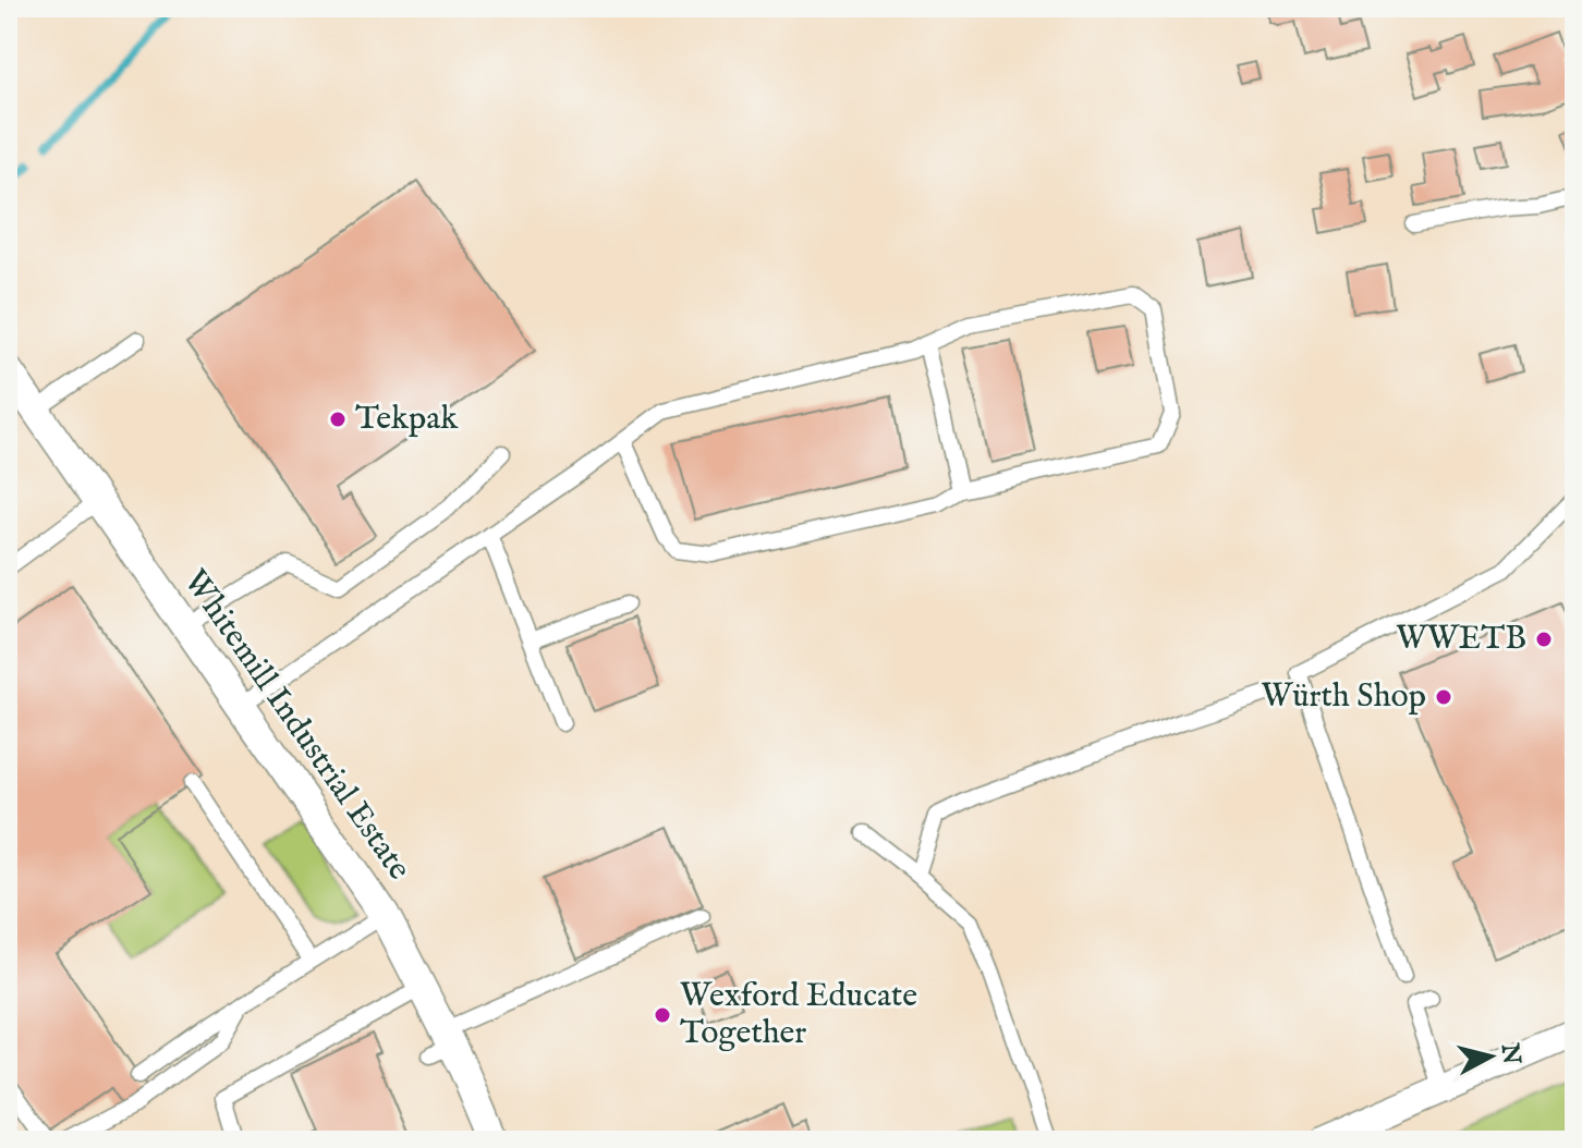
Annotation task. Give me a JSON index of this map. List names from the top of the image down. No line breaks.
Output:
{"streets":{"street":["Whitemill Industrial Estate"]},"places":["Tekpak","WWETB","Würth Shop","Wexford Educate Together"],"north":"right"}
